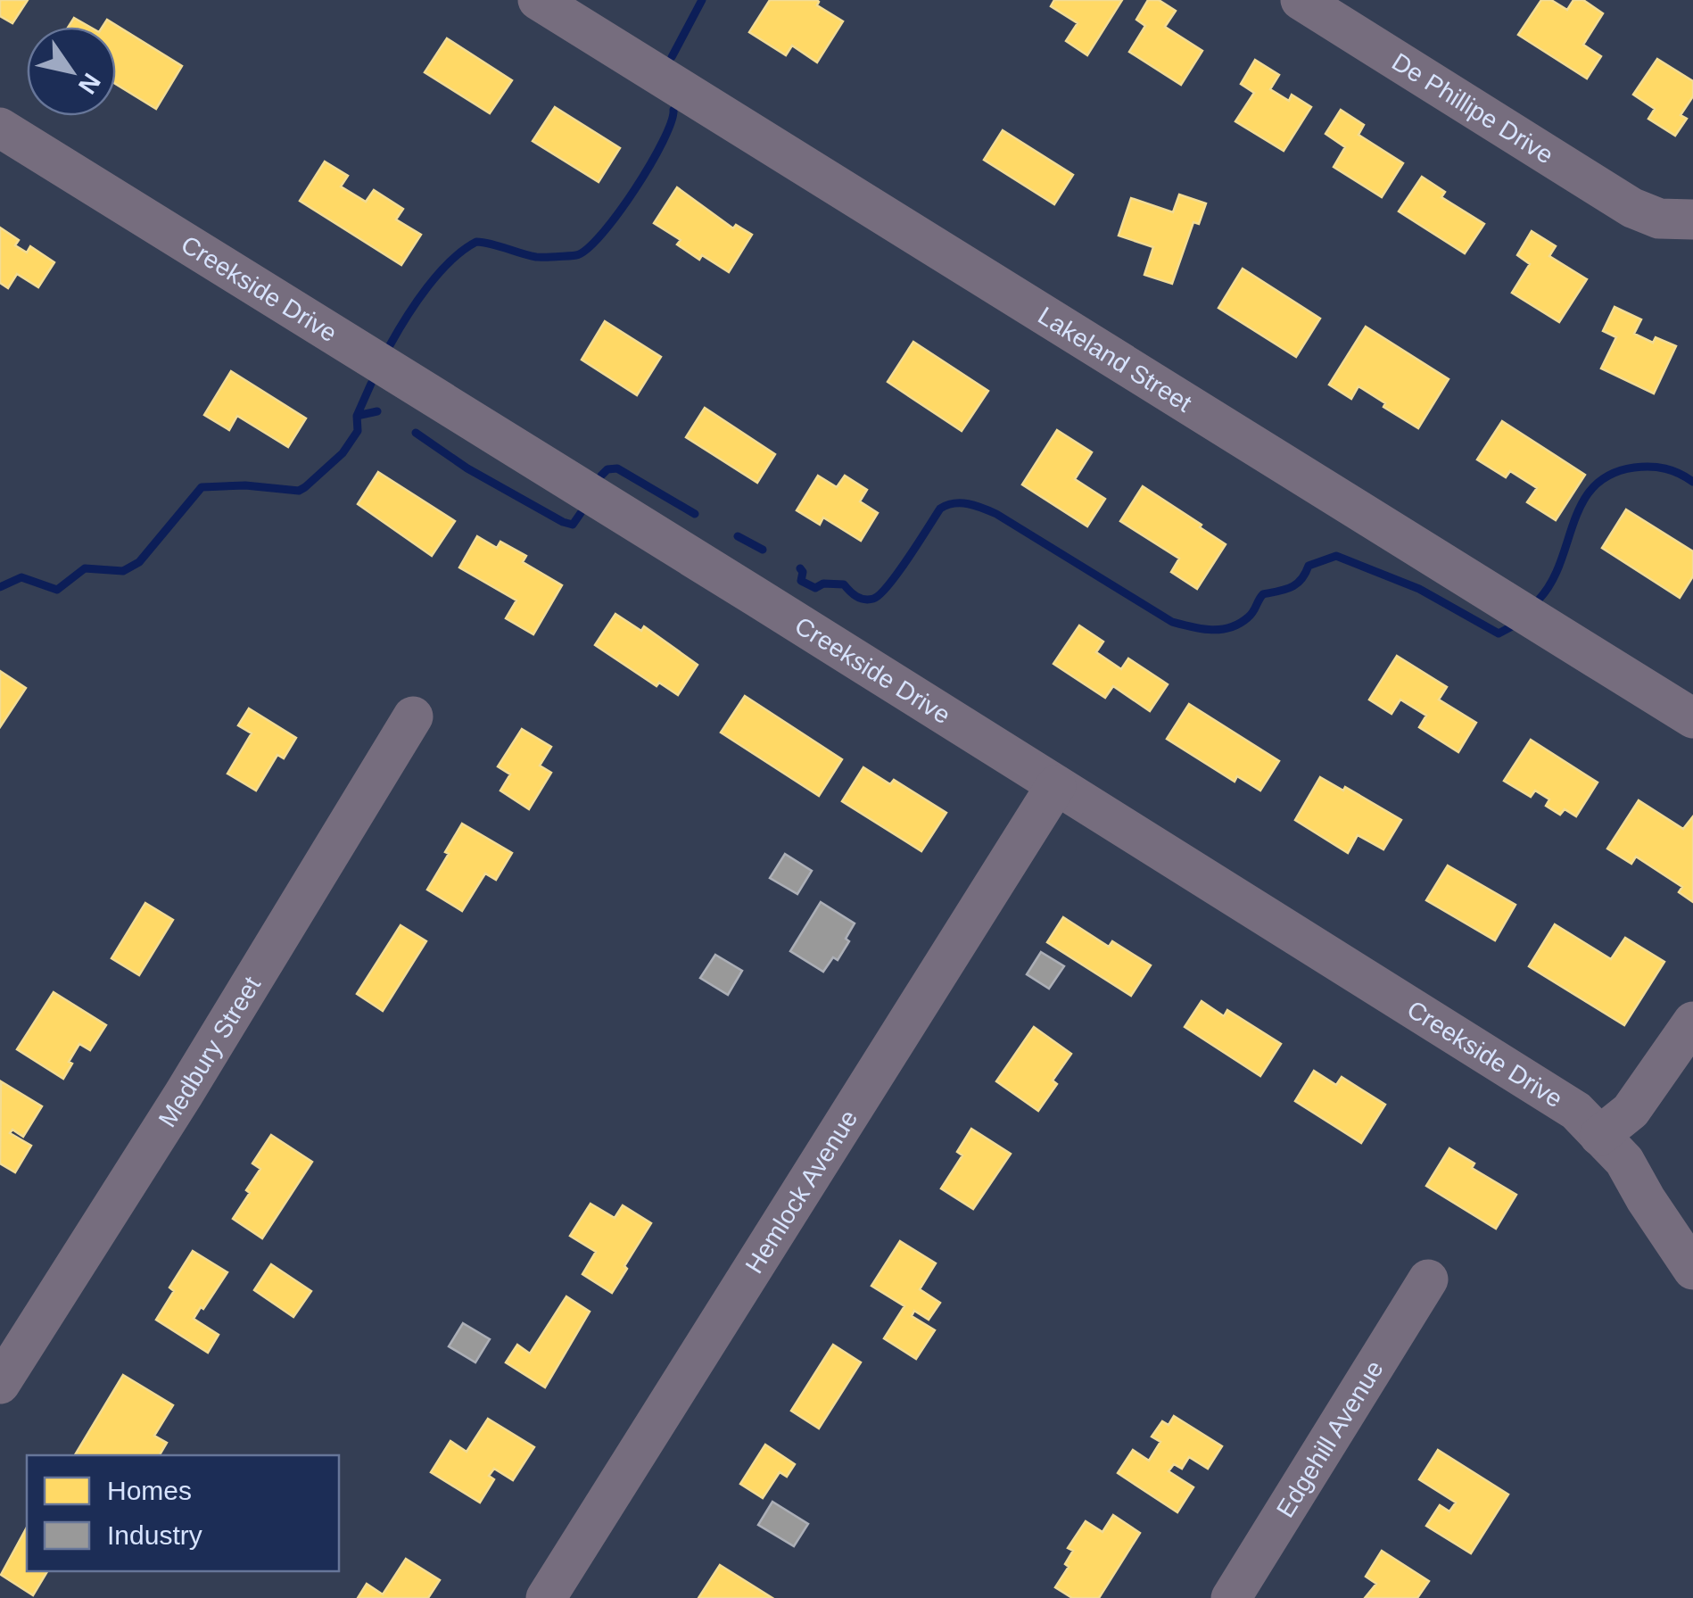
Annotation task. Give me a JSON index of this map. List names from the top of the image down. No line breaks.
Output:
{"streets":{"street":["De Phillipe Drive","Creekside Drive","Lakeland Street","Medbury Street","Hemlock Avenue","Edgehill Avenue"]},"crossings":[["Creekside Drive","Hemlock Avenue"]],"legend":["Homes","Industry"],"north":"bottom right"}
